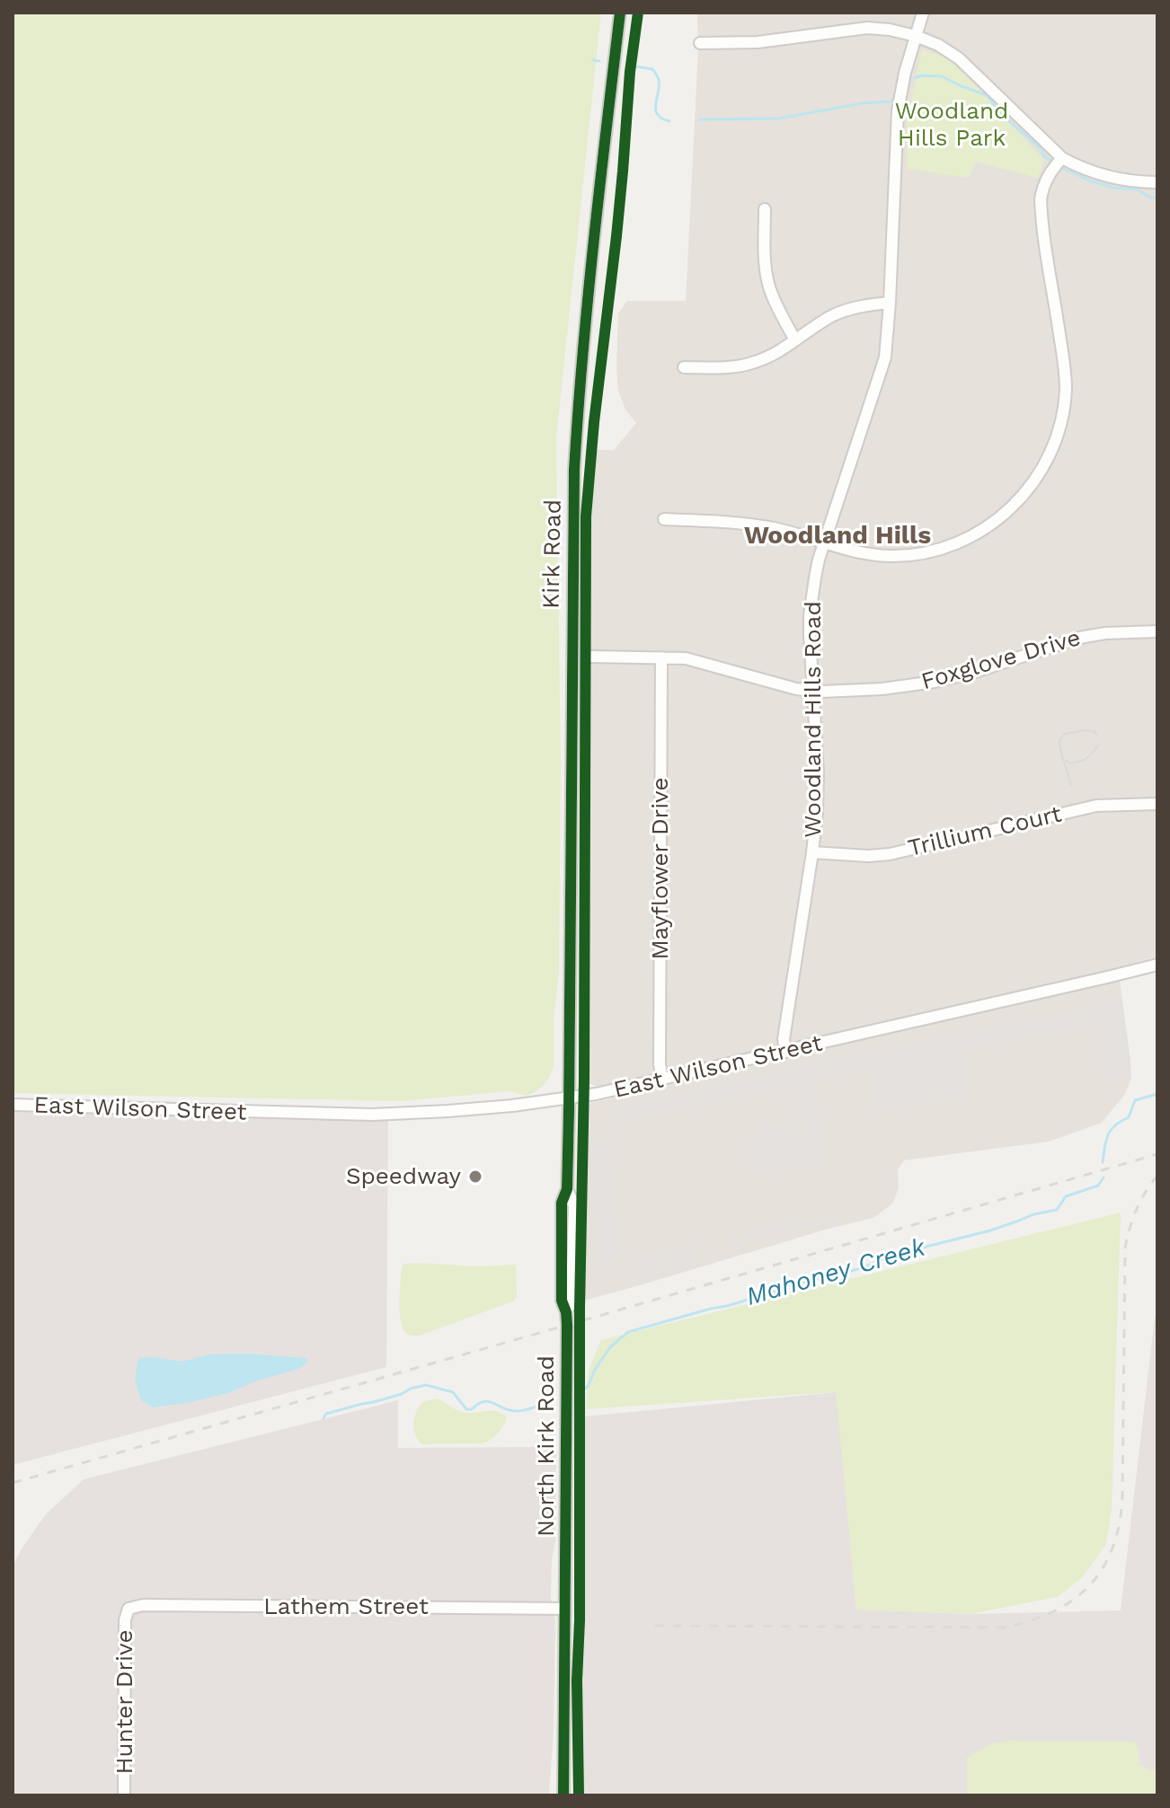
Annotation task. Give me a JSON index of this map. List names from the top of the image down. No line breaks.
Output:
{"streets":{"street":["Kirk Road","Foxglove Drive","Woodland Hills Road","Trillium Court","Mayflower Drive","East Wilson Street","North Kirk Road","Lathem Street","Hunter Drive"]},"crossings":[["Kirk Road","East Wilson Street"],["Kirk Road","North Kirk Road"],["Foxglove Drive","Woodland Hills Road"],["Foxglove Drive","Mayflower Drive"],["Woodland Hills Road","Trillium Court"],["Woodland Hills Road","East Wilson Street"],["Mayflower Drive","East Wilson Street"],["East Wilson Street","North Kirk Road"],["North Kirk Road","Lathem Street"],["Lathem Street","Hunter Drive"]],"districts":["Woodland Hills"],"water":["Mahoney Creek"],"parks":["Woodland Hills Park"],"places":["Speedway"]}
